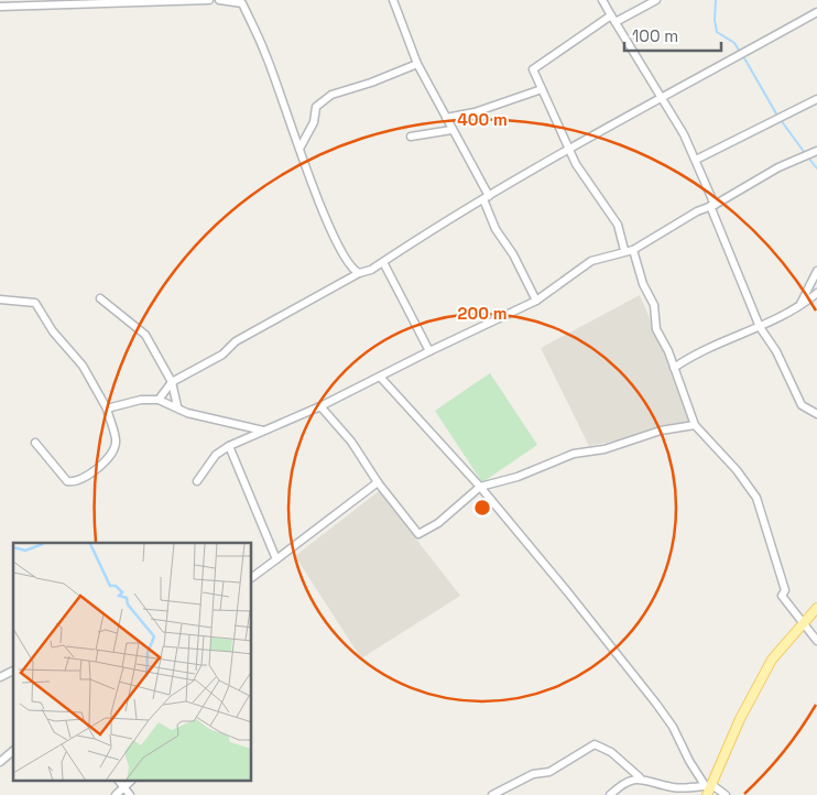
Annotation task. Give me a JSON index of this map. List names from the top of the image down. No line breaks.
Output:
{"scale_bar":"100 m","rings":["400 m","200 m"]}
